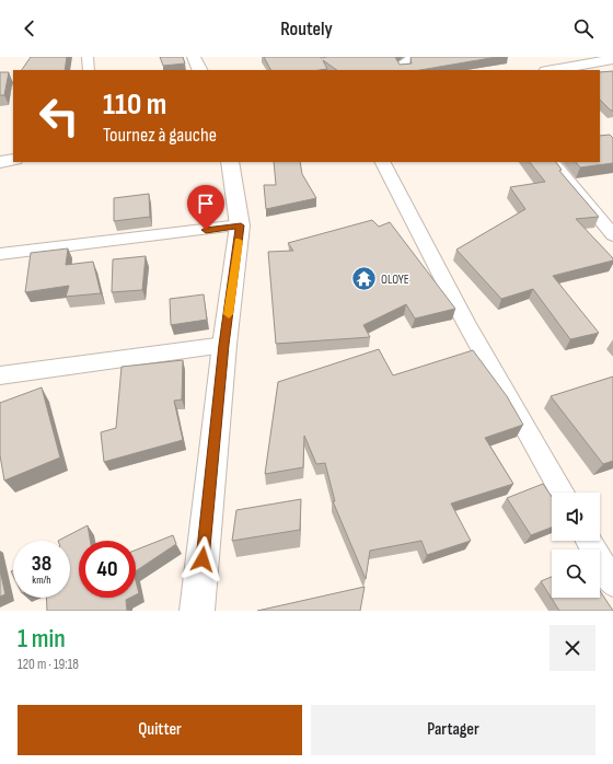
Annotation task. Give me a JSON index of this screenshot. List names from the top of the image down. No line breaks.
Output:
{"places":{"temple":["OLOYE"]},"page":{"header":"Routely","turn":["110 m","Tournez à gauche"],"speed":"38 km/h","limit":"40","heading":["1 min","120 m · 19:18"],"buttons":["Quitter","Partager"]}}
